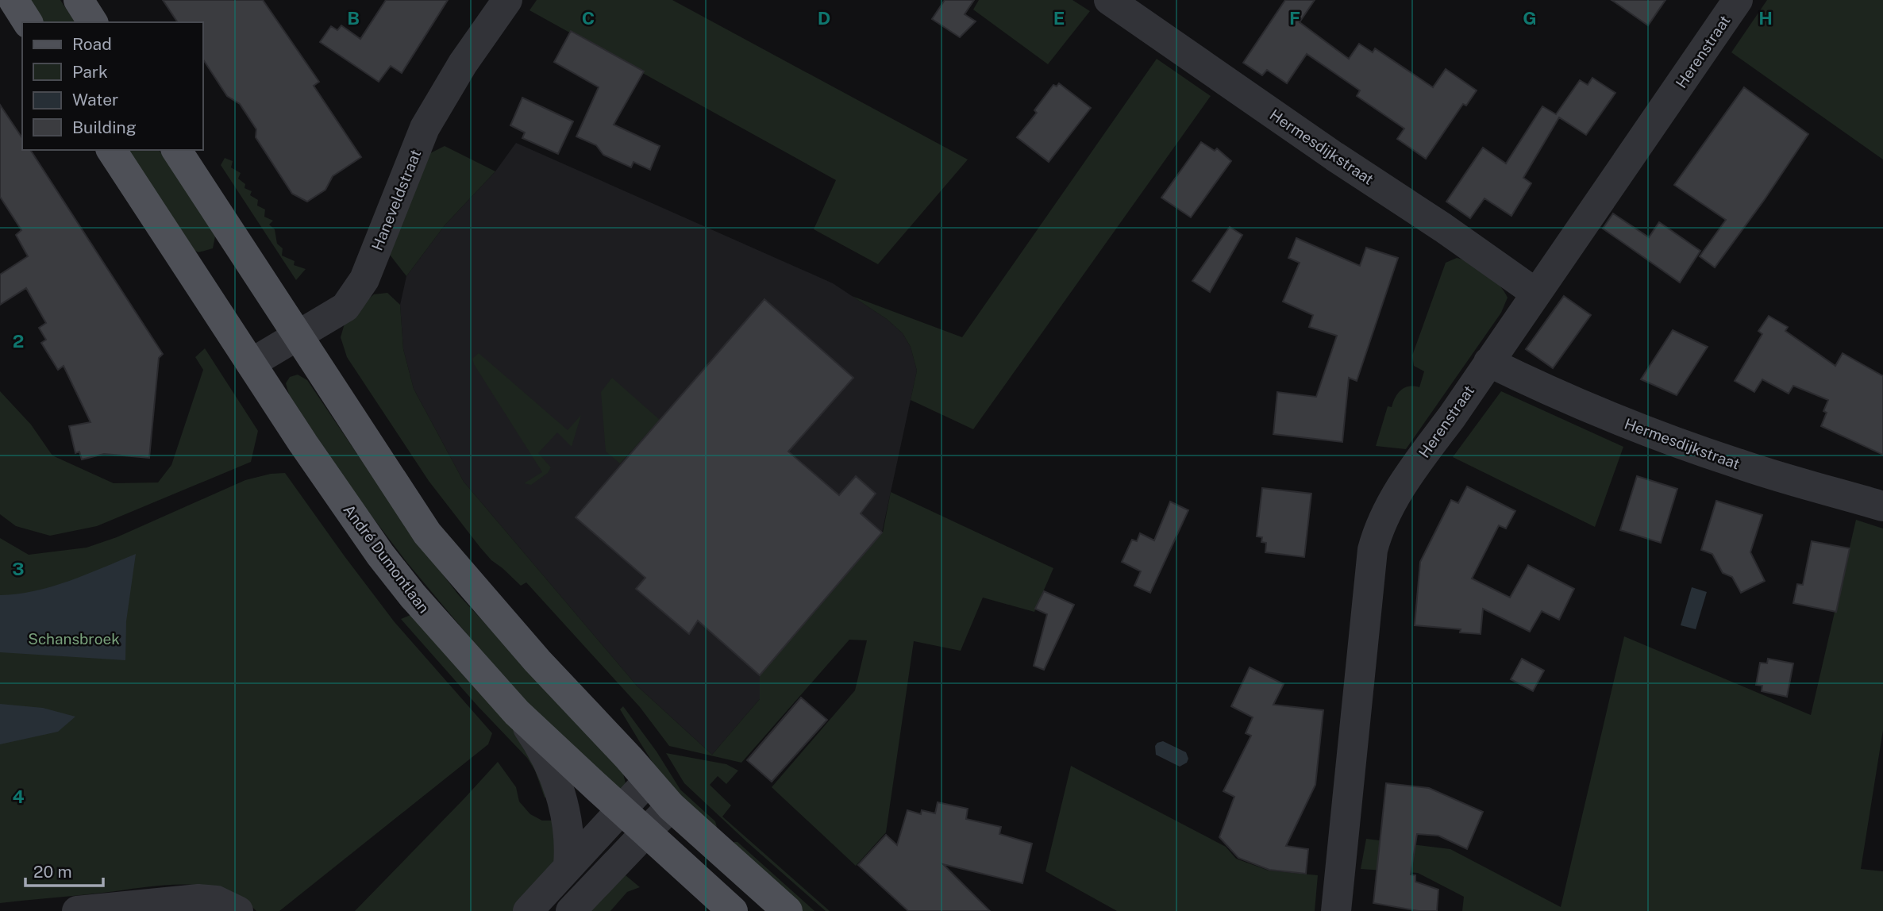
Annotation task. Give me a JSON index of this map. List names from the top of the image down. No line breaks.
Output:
{"streets":{"main road":["André Dumontlaan"],"street":["Herenstraat","Hermesdijkstraat","Haneveldstraat"]},"crossings":[["Herenstraat","Hermesdijkstraat"],["Haneveldstraat","André Dumontlaan"]],"parks":["Schansbroek"],"legend":["Road","Park","Water","Building"],"scale_bar":"20 m","grid":{"columns":["B","C","D","E","F","G","H"],"rows":["2","3","4"]}}
